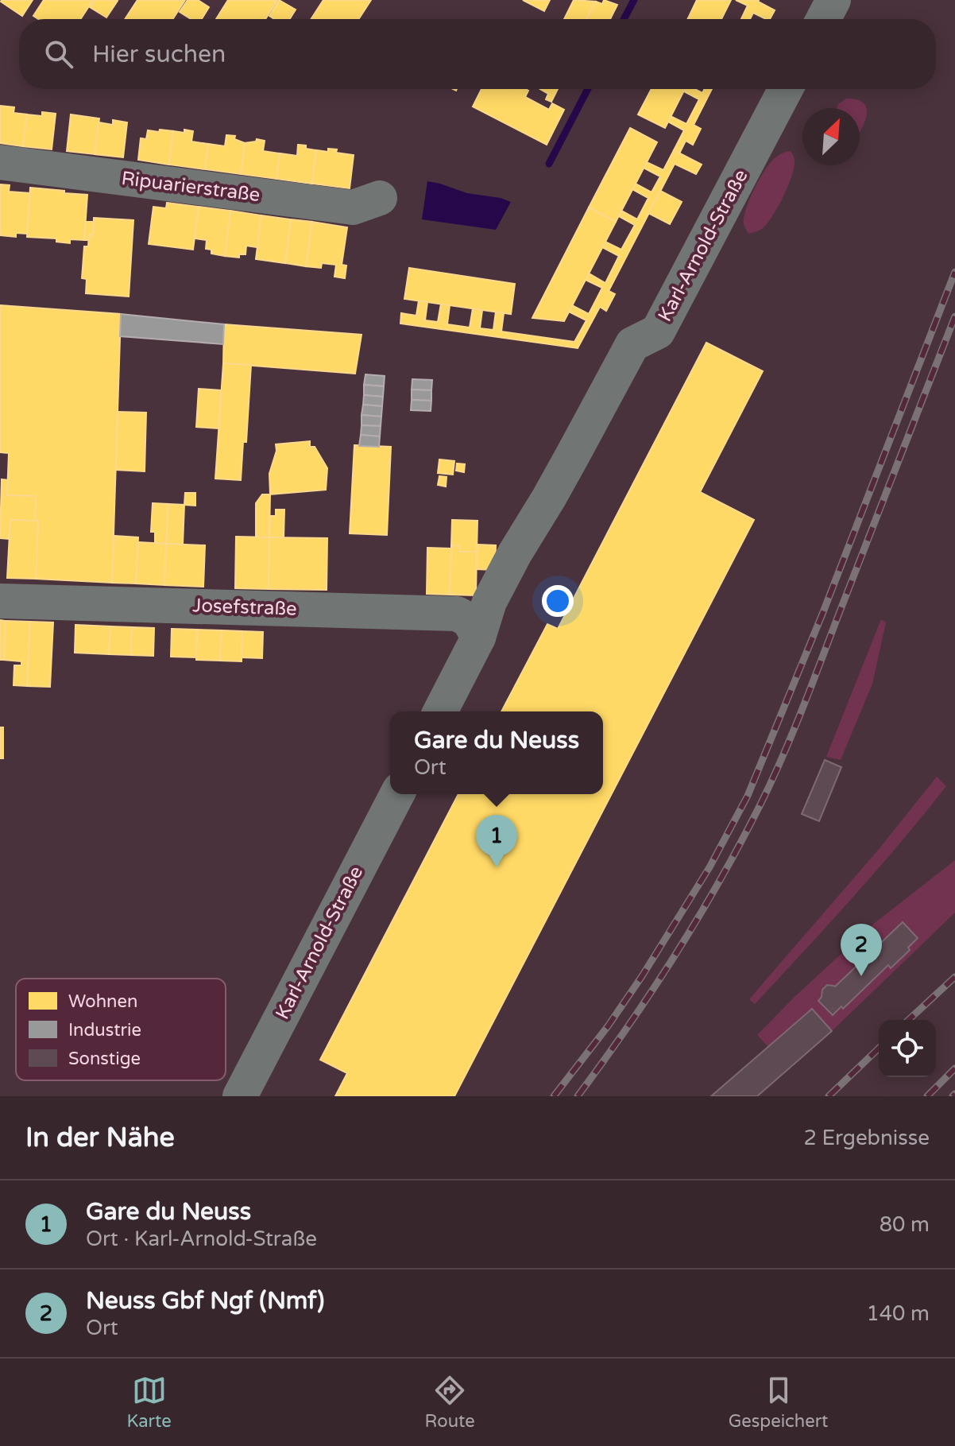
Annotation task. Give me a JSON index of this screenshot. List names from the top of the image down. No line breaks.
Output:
{"streets":{"street":["Ripuarierstraße","Karl-Arnold-Straße","Josefstraße"]},"crossings":[["Karl-Arnold-Straße","Josefstraße"]],"legend":["Wohnen","Industrie","Sonstige"],"north":"top right","page":{"search":"Hier suchen","popup":["Gare du Neuss","Ort"],"pins":["1","2"],"heading":["In der Nähe","2 Ergebnisse"],"list":[{"mark":"1","name":"Gare du Neuss","note":"Ort · Karl-Arnold-Straße","value":"80 m"},{"mark":"2","name":"Neuss Gbf Ngf (Nmf)","note":"Ort","value":"140 m"}],"nav":["Karte","Route","Gespeichert"]}}
